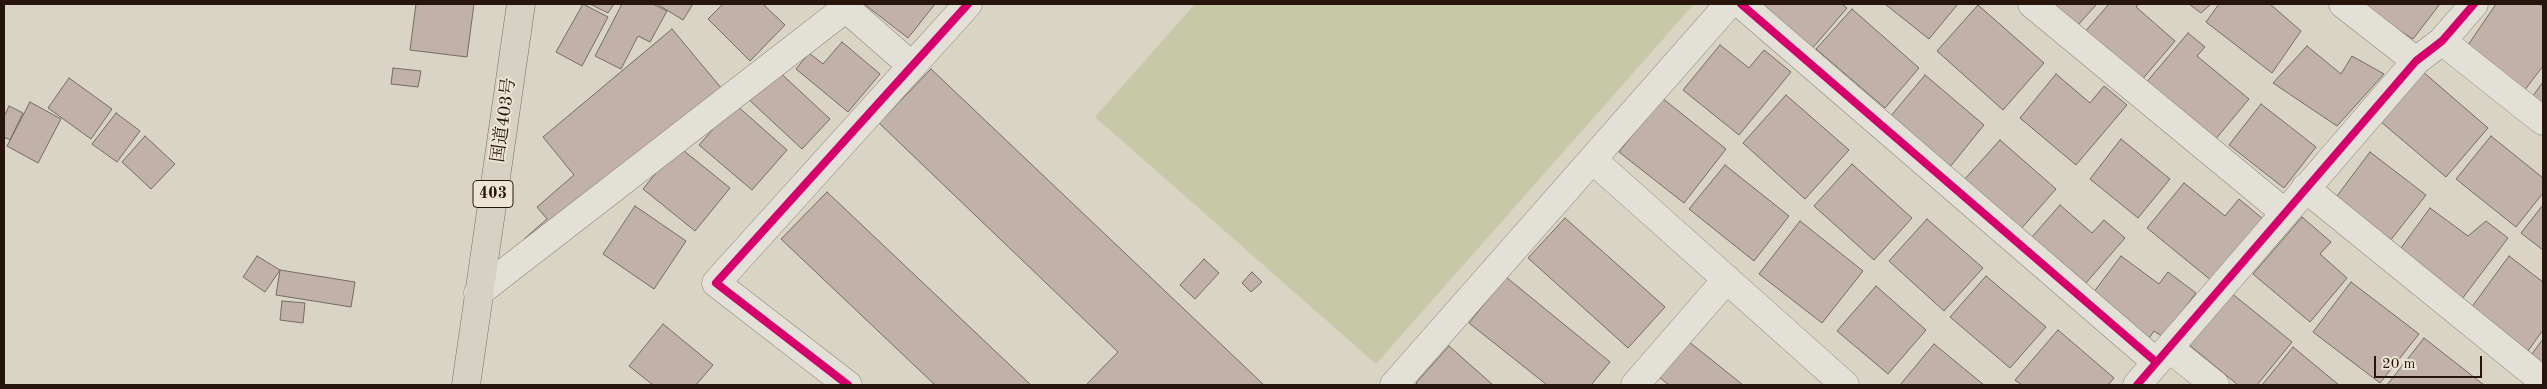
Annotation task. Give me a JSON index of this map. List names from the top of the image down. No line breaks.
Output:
{"streets":{"highway":["国道403号","403"]},"scale_bar":"20 m"}
